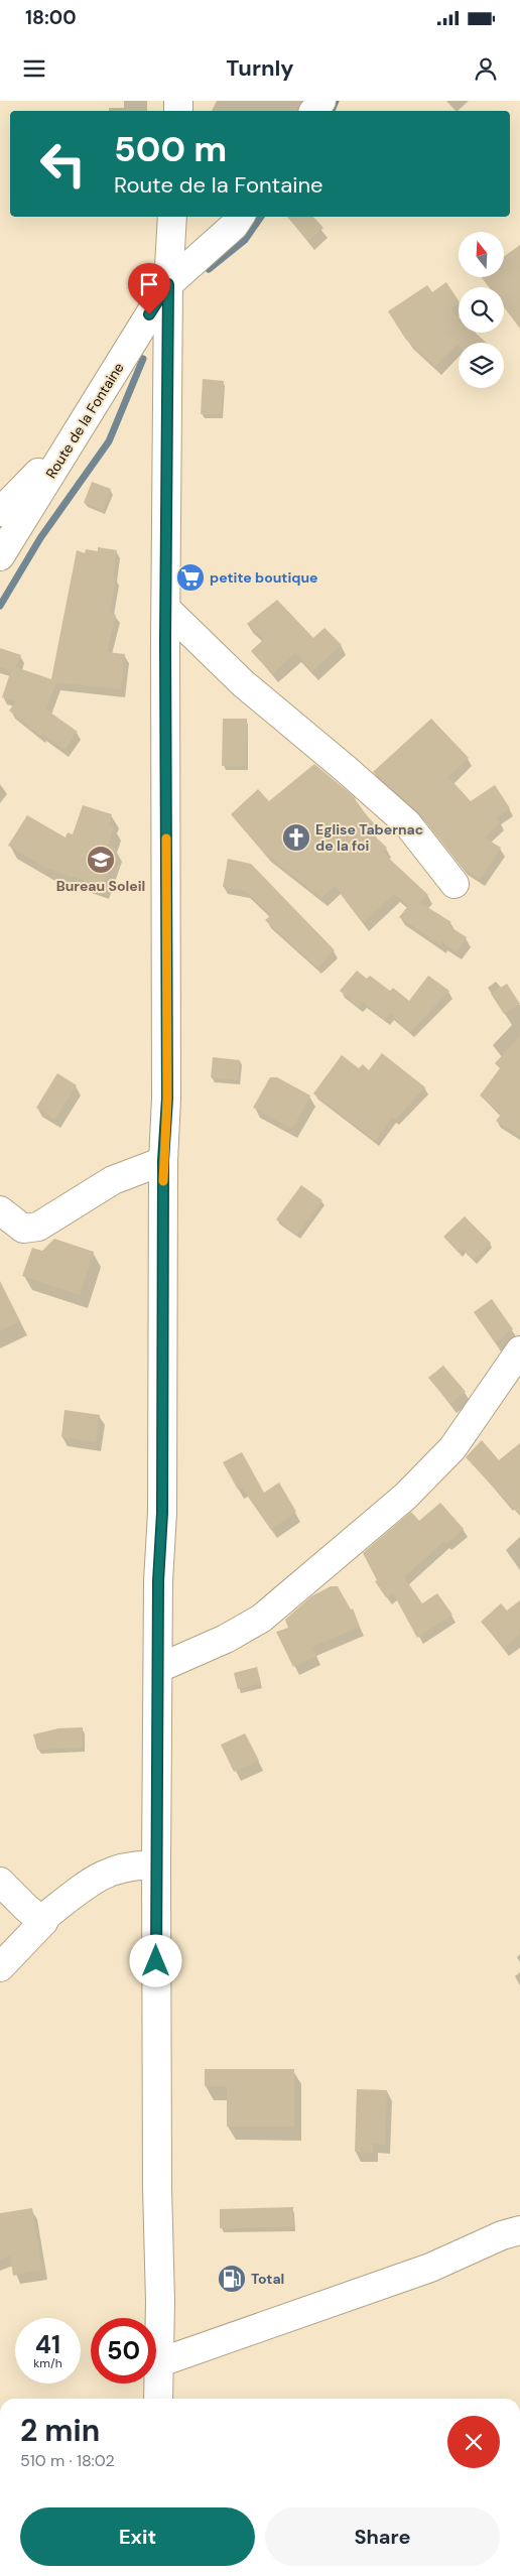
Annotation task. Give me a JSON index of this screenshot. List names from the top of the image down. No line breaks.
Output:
{"streets":{"street":["Route de la Fontaine"]},"places":{"supermarket":["petite boutique"],"church":["Eglise Tabernac de la foi"],"school or university":["Bureau Soleil"],"fuel station":["Total"]},"north":"top","page":{"status":"18:00","header":"Turnly","turn":["500 m","Route de la Fontaine"],"speed":"41 km/h","limit":"50","heading":["2 min","510 m · 18:02"],"buttons":["Exit","Share"]}}
